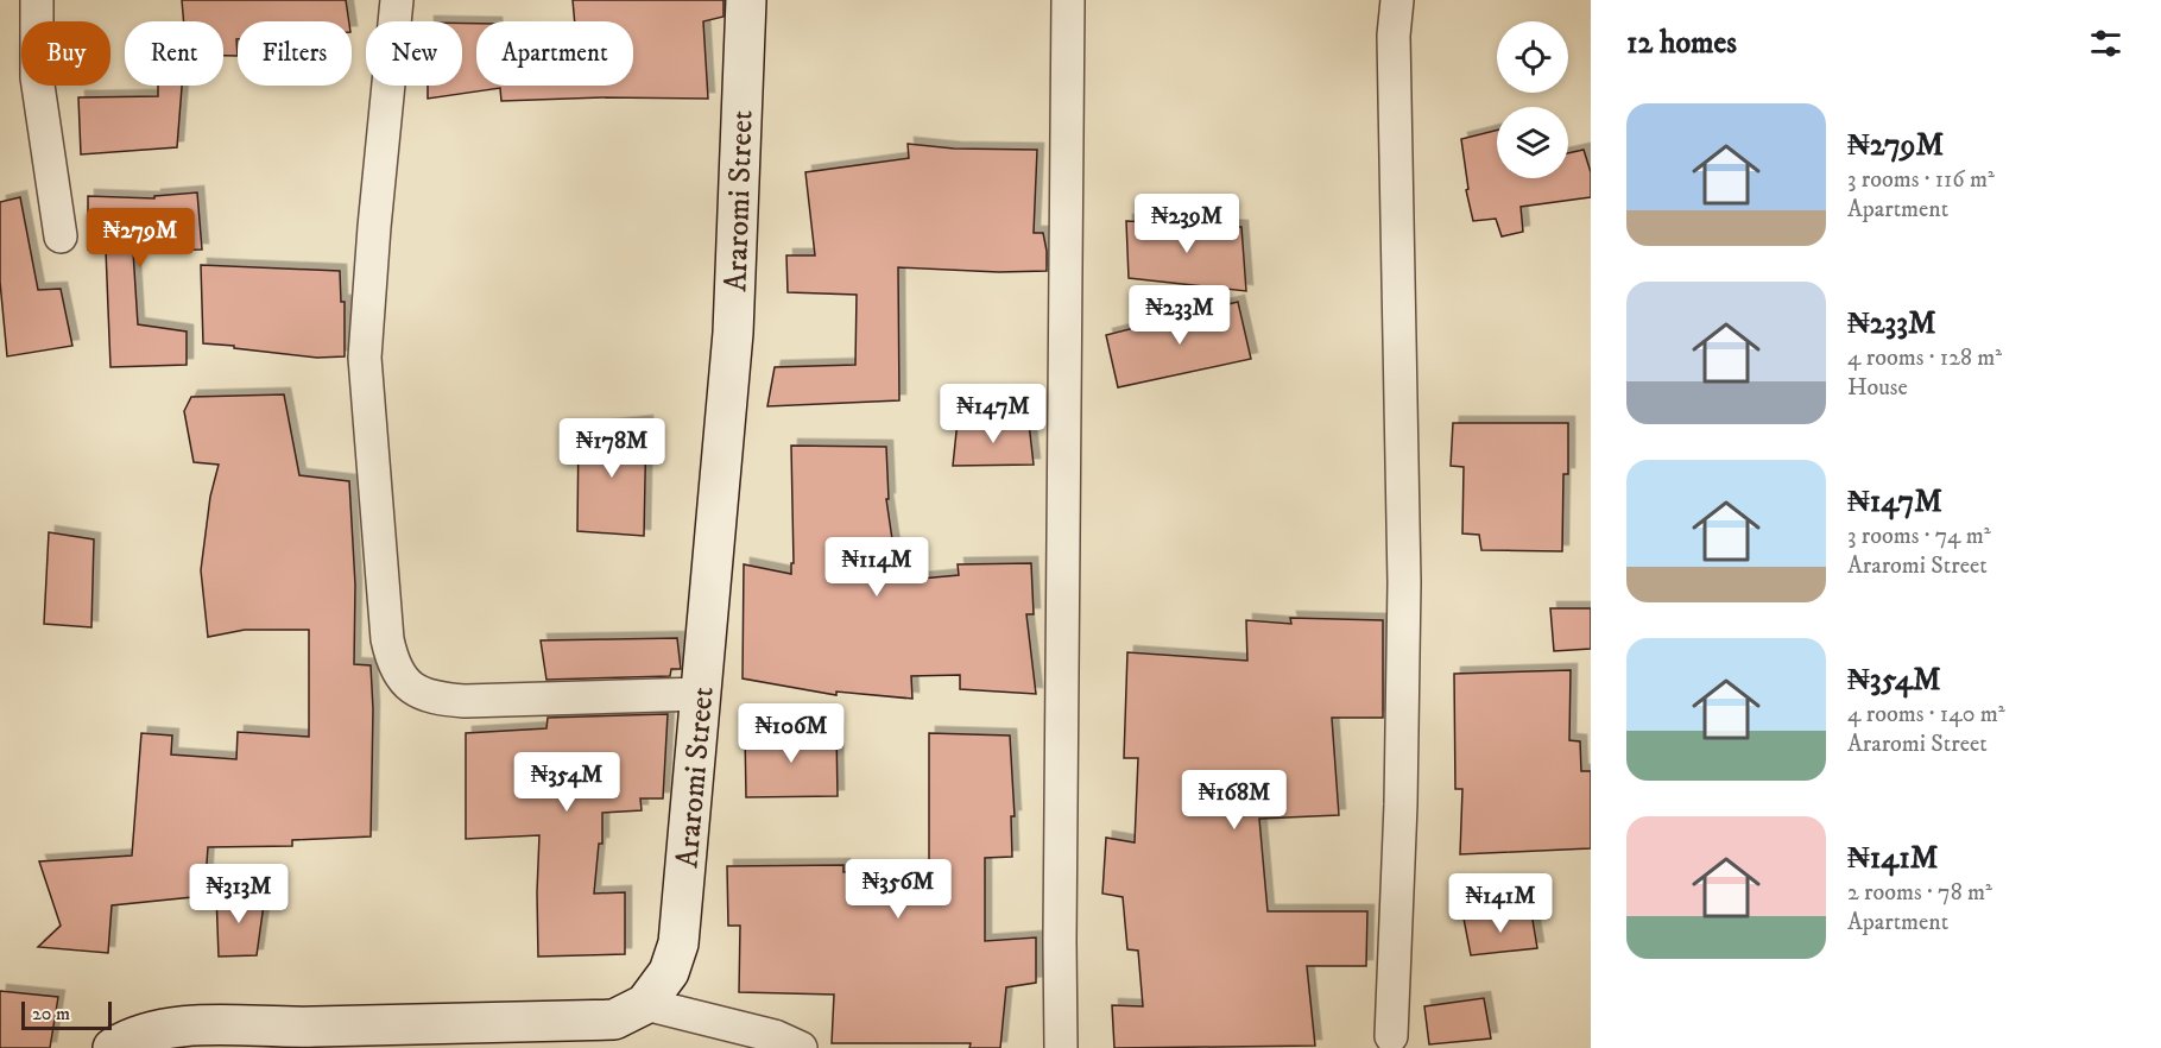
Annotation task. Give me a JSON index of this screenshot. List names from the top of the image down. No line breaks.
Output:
{"streets":{"street":["Araromi Street"]},"scale_bar":"20 m","page":{"heading":"12 homes","chip":["Buy","Rent","Filters","New","Apartment"],"list":[{"name":"₦279M","note":"3 rooms · 116 m² · Apartment"},{"name":"₦233M","note":"4 rooms · 128 m² · House"},{"name":"₦147M","note":"3 rooms · 74 m² · Araromi Street"},{"name":"₦354M","note":"4 rooms · 140 m² · Araromi Street"},{"name":"₦141M","note":"2 rooms · 78 m² · Apartment"}],"price":["₦239M","₦279M","₦233M","₦147M","₦178M","₦114M","₦106M","₦354M","₦168M","₦356M","₦313M","₦141M"],"scale":"20 m"}}
